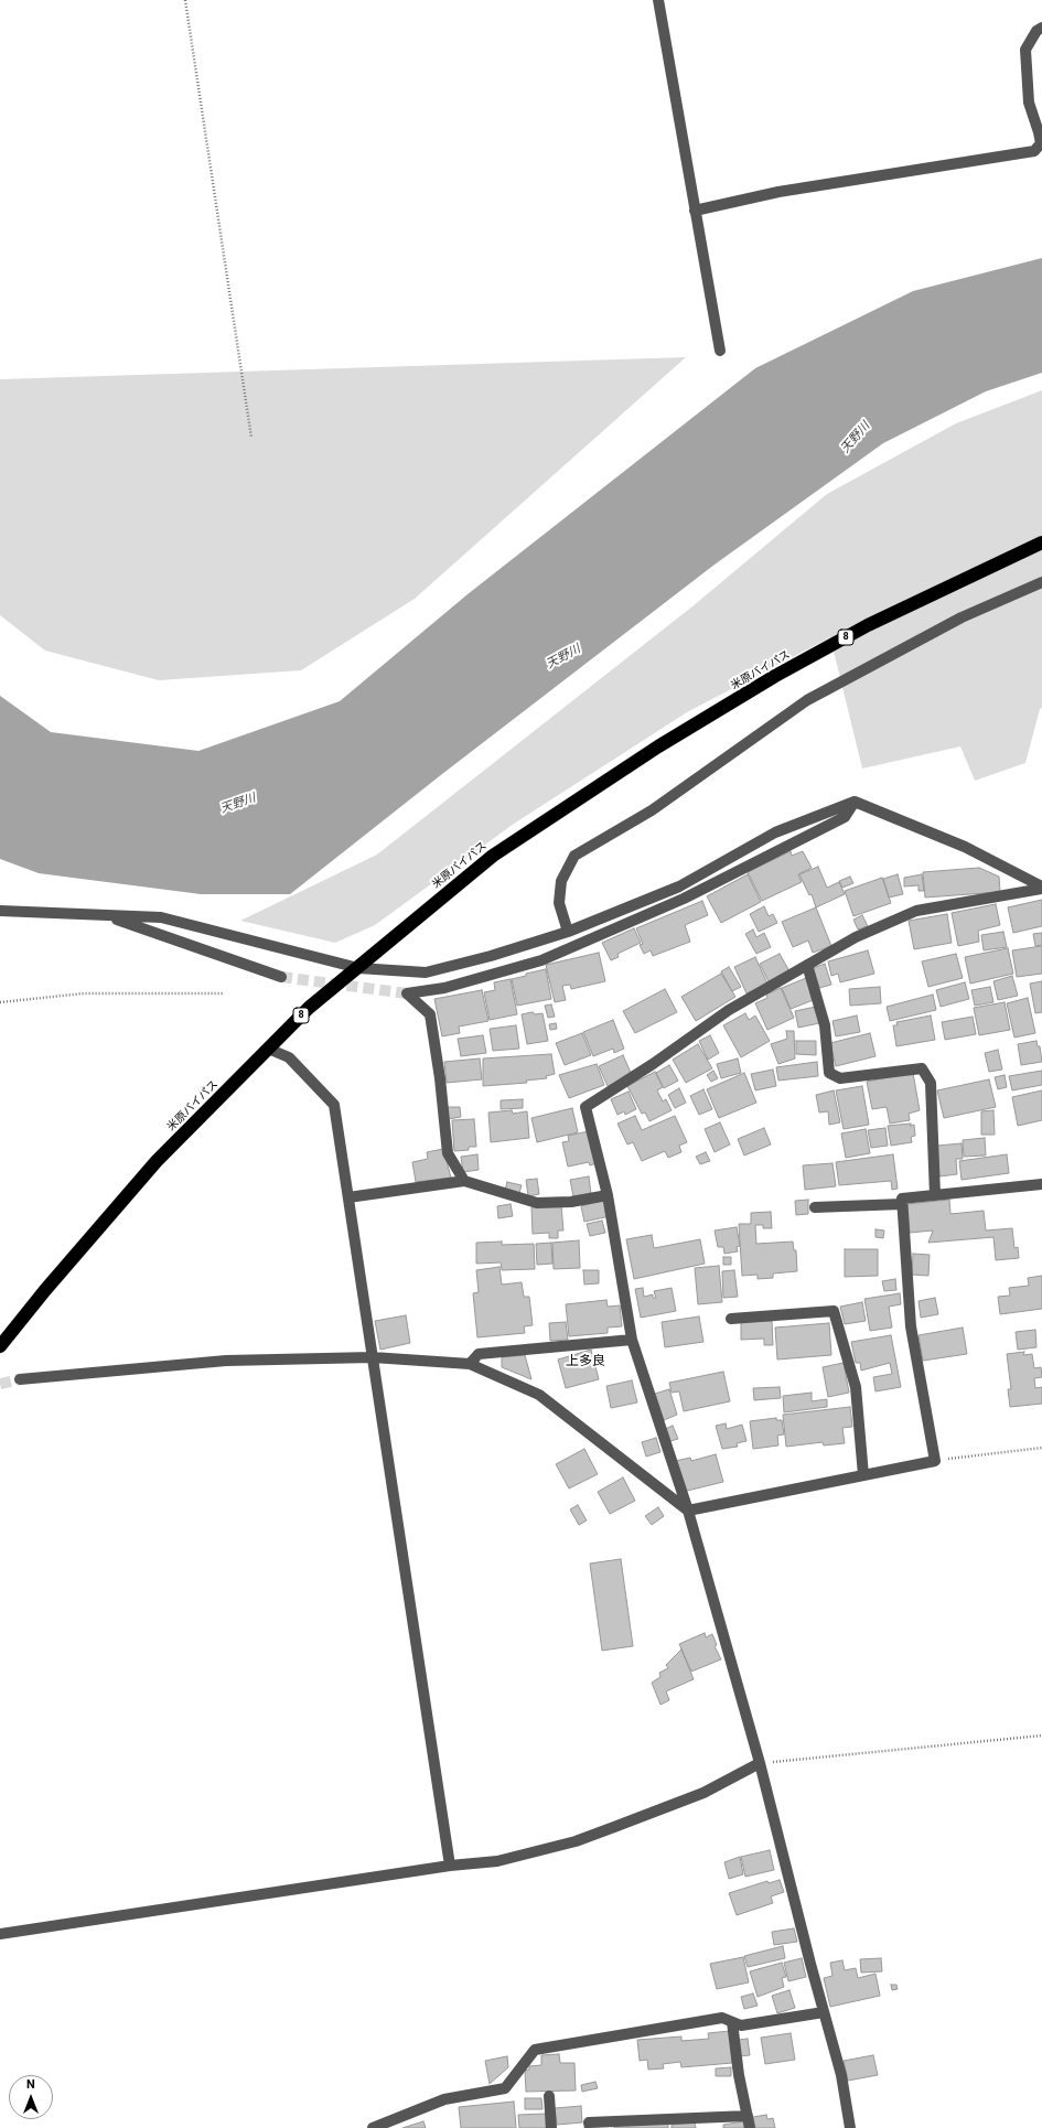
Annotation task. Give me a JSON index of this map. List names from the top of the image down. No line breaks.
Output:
{"streets":{"highway":["8","米原バイパス"]},"districts":["上多良"],"water":["天野川"],"north":"top"}
